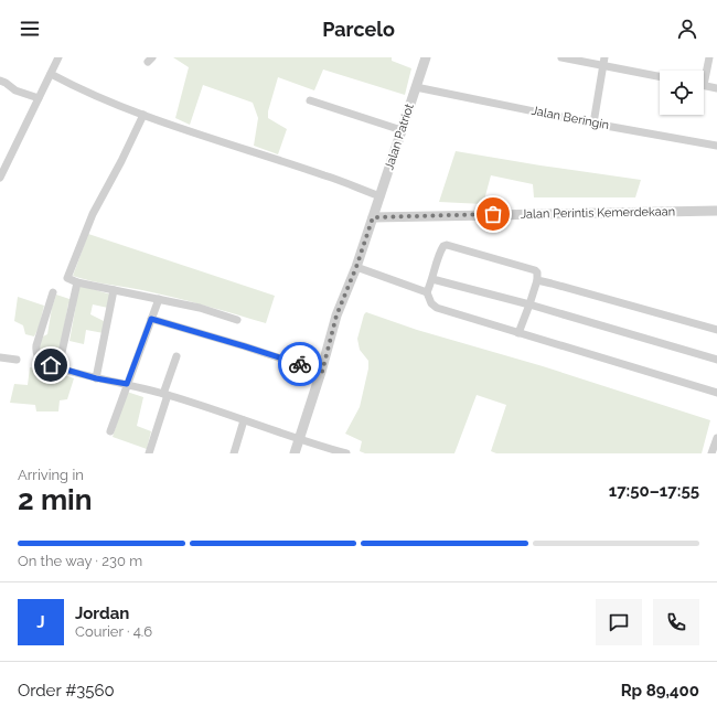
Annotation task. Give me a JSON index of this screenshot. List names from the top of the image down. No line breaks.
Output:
{"streets":{"street":["Jalan Beringin","Jalan Patriot","Jalan Perintis Kemerdekaan"]},"crossings":[["Jalan Beringin","Jalan Patriot"],["Jalan Patriot","Jalan Perintis Kemerdekaan"]],"page":{"header":"Parcelo","heading":["2 min","Arriving in","17:50–17:55"],"panel":["Jordan","Courier · 4.6","Order #3560","Rp 89,400"],"bar":"On the way · 230 m","round":"J"}}
